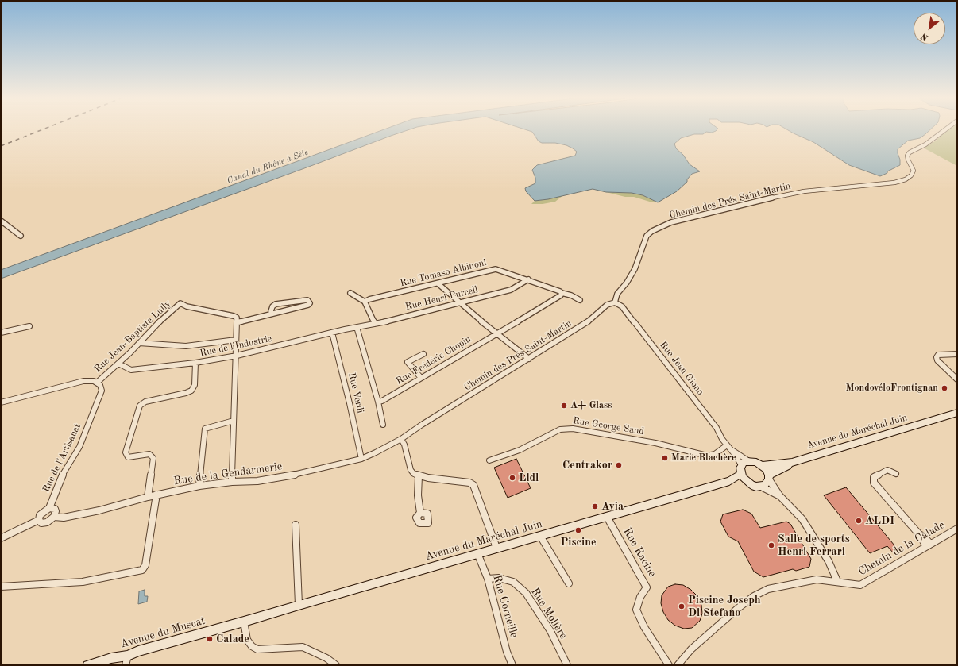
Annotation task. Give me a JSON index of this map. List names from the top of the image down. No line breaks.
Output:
{"streets":{"main road":["Avenue du Maréchal Juin","Avenue du Muscat"],"street":["Chemin des Prés Saint-Martin","Rue Tomaso Albinoni","Rue Henri Purcell","Rue Jean-Baptiste Lully","Rue de l'Industrie","Rue Frédéric Chopin","Rue Jean Giono","Rue Verdi","Rue George Sand","Rue de l'Artisanat","Rue de la Gendarmerie","Chemin de la Calade","Rue Racine","Rue Corneille","Rue Molière"]},"crossings":[["Chemin des Prés Saint-Martin","Rue Jean Giono"],["Chemin des Prés Saint-Martin","Rue de la Gendarmerie"],["Rue Tomaso Albinoni","Rue Henri Purcell"],["Rue Henri Purcell","Rue de l'Industrie"],["Rue Jean-Baptiste Lully","Rue de l'Industrie"],["Rue Jean-Baptiste Lully","Rue de l'Artisanat"],["Rue de l'Industrie","Rue Verdi"],["Rue Jean Giono","Rue George Sand"],["Rue Jean Giono","Avenue du Maréchal Juin"],["Rue Verdi","Rue de la Gendarmerie"],["Avenue du Maréchal Juin","Rue Racine"],["Avenue du Maréchal Juin","Rue Corneille"],["Avenue du Maréchal Juin","Avenue du Muscat"],["Rue Corneille","Rue Molière"]],"water":["Canal du Rhône à Sète"],"places":["MondovéloFrontignan","A+ Glass","Marie Blachère","Centrakor","Lidl","Avia","ALDI","Piscine","Salle de sports Henri Ferrari","Piscine Joseph Di Stefano","Calade"],"north":"bottom left"}
